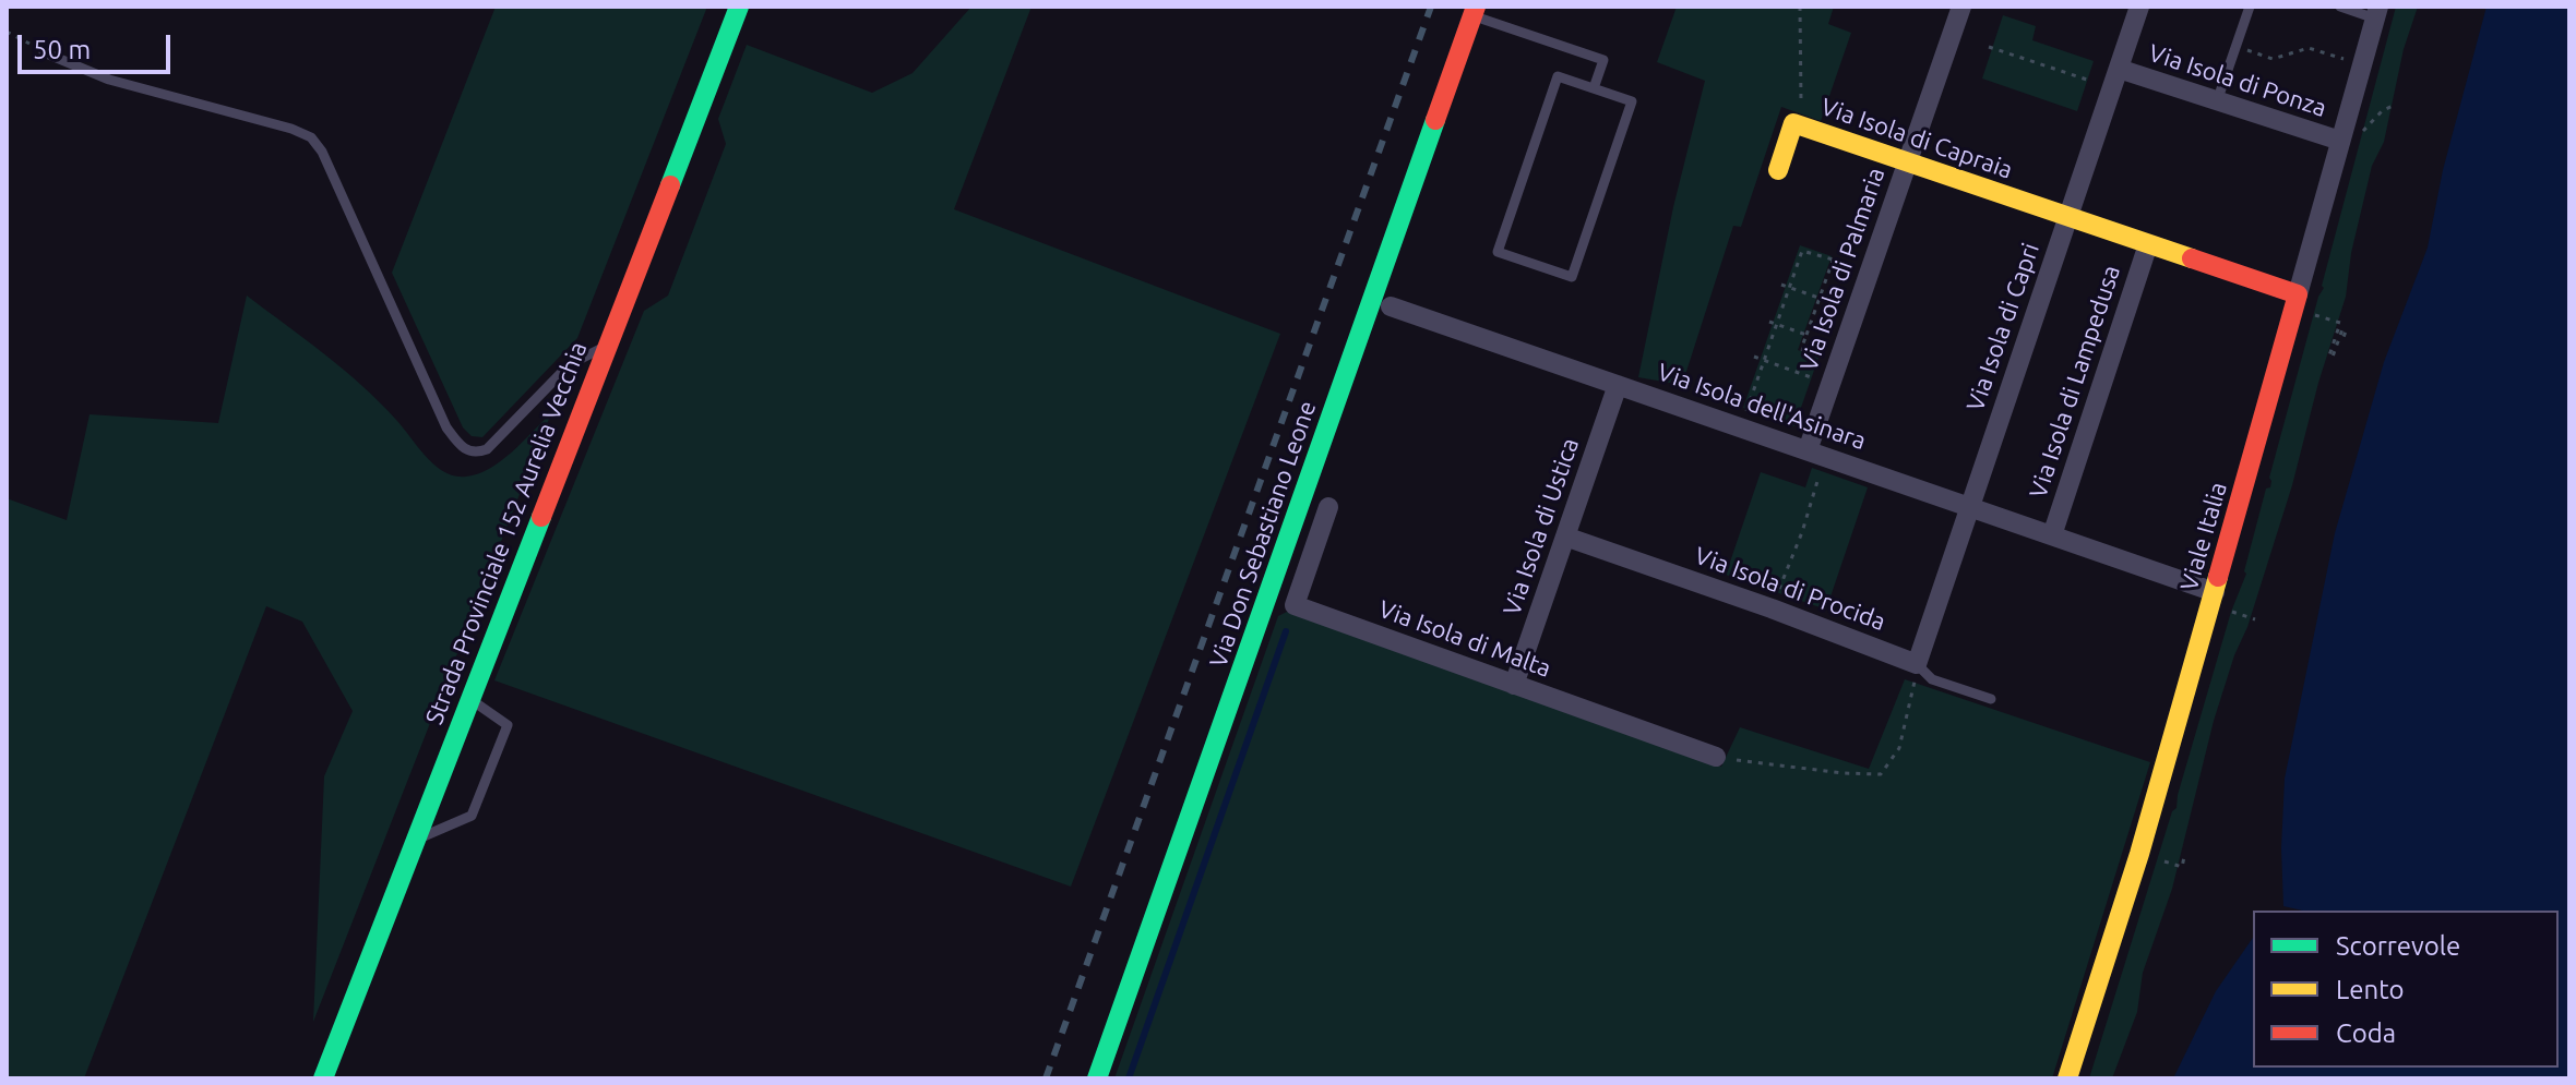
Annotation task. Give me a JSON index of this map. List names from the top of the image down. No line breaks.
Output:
{"streets":{"street":["Via Isola di Ponza","Via Isola di Capraia","Via Isola di Palmaria","Via Isola di Capri","Via Isola di Lampedusa","Via Isola dell'Asinara","Via Isola di Ustica","Strada Provinciale 152 Aurelia Vecchia","Via Don Sebastiano Leone","Viale Italia","Via Isola di Procida","Via Isola di Malta"]},"crossings":[["Via Isola di Ponza","Via Isola di Capri"],["Via Isola di Ponza","Viale Italia"],["Via Isola di Capraia","Via Isola di Palmaria"],["Via Isola di Capraia","Via Isola di Capri"],["Via Isola di Capraia","Via Isola di Lampedusa"],["Via Isola di Capraia","Viale Italia"],["Via Isola di Palmaria","Via Isola dell'Asinara"],["Via Isola di Capri","Via Isola dell'Asinara"],["Via Isola di Capri","Via Isola di Procida"],["Via Isola di Lampedusa","Via Isola dell'Asinara"],["Via Isola dell'Asinara","Via Isola di Ustica"],["Via Isola dell'Asinara","Viale Italia"],["Via Isola di Ustica","Via Isola di Procida"],["Via Isola di Ustica","Via Isola di Malta"]],"legend":["Scorrevole","Lento","Coda"],"scale_bar":"50 m"}
